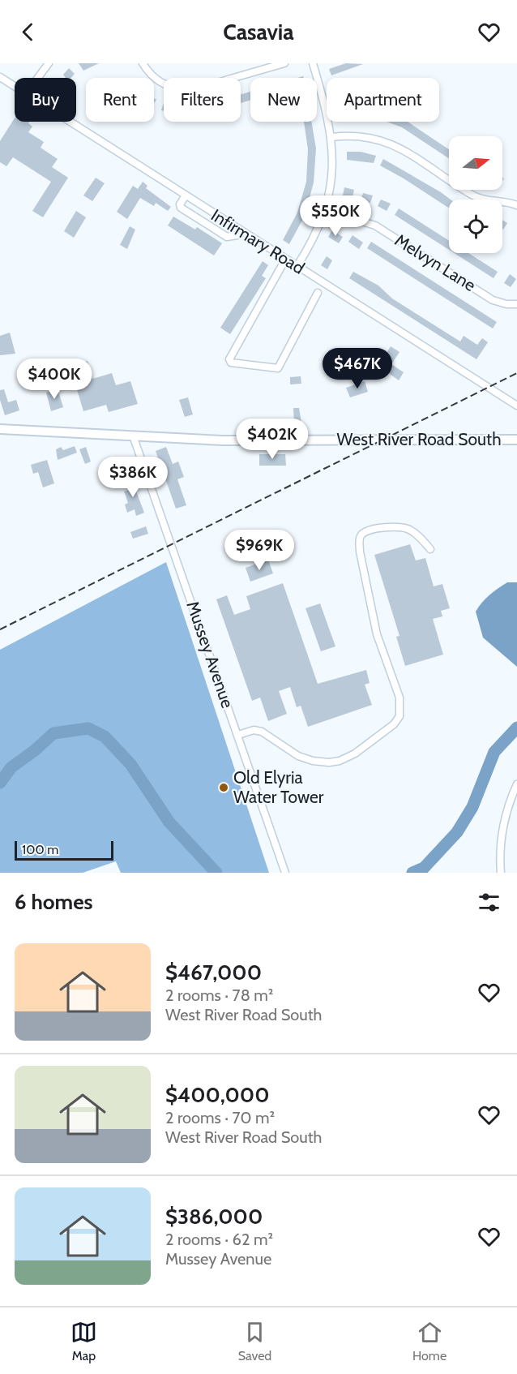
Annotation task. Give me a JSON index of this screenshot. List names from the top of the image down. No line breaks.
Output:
{"streets":{"main road":["West River Road South"],"street":["Infirmary Road","Melvyn Lane","Mussey Avenue"]},"crossings":[["West River Road South","Mussey Avenue"]],"places":["Old Elyria Water Tower"],"scale_bar":"100 m","north":"right","page":{"header":"Casavia","chip":["Buy","Rent","Filters","New","Apartment"],"price":["$550K","$467K","$400K","$402K","$386K","$969K"],"scale":"100 m","heading":"6 homes","list":[{"name":"$467,000","note":"2 rooms · 78 m² · West River Road South"},{"name":"$400,000","note":"2 rooms · 70 m² · West River Road South"},{"name":"$386,000","note":"2 rooms · 62 m² · Mussey Avenue"}],"tabs":["Map","Saved","Home"]}}
